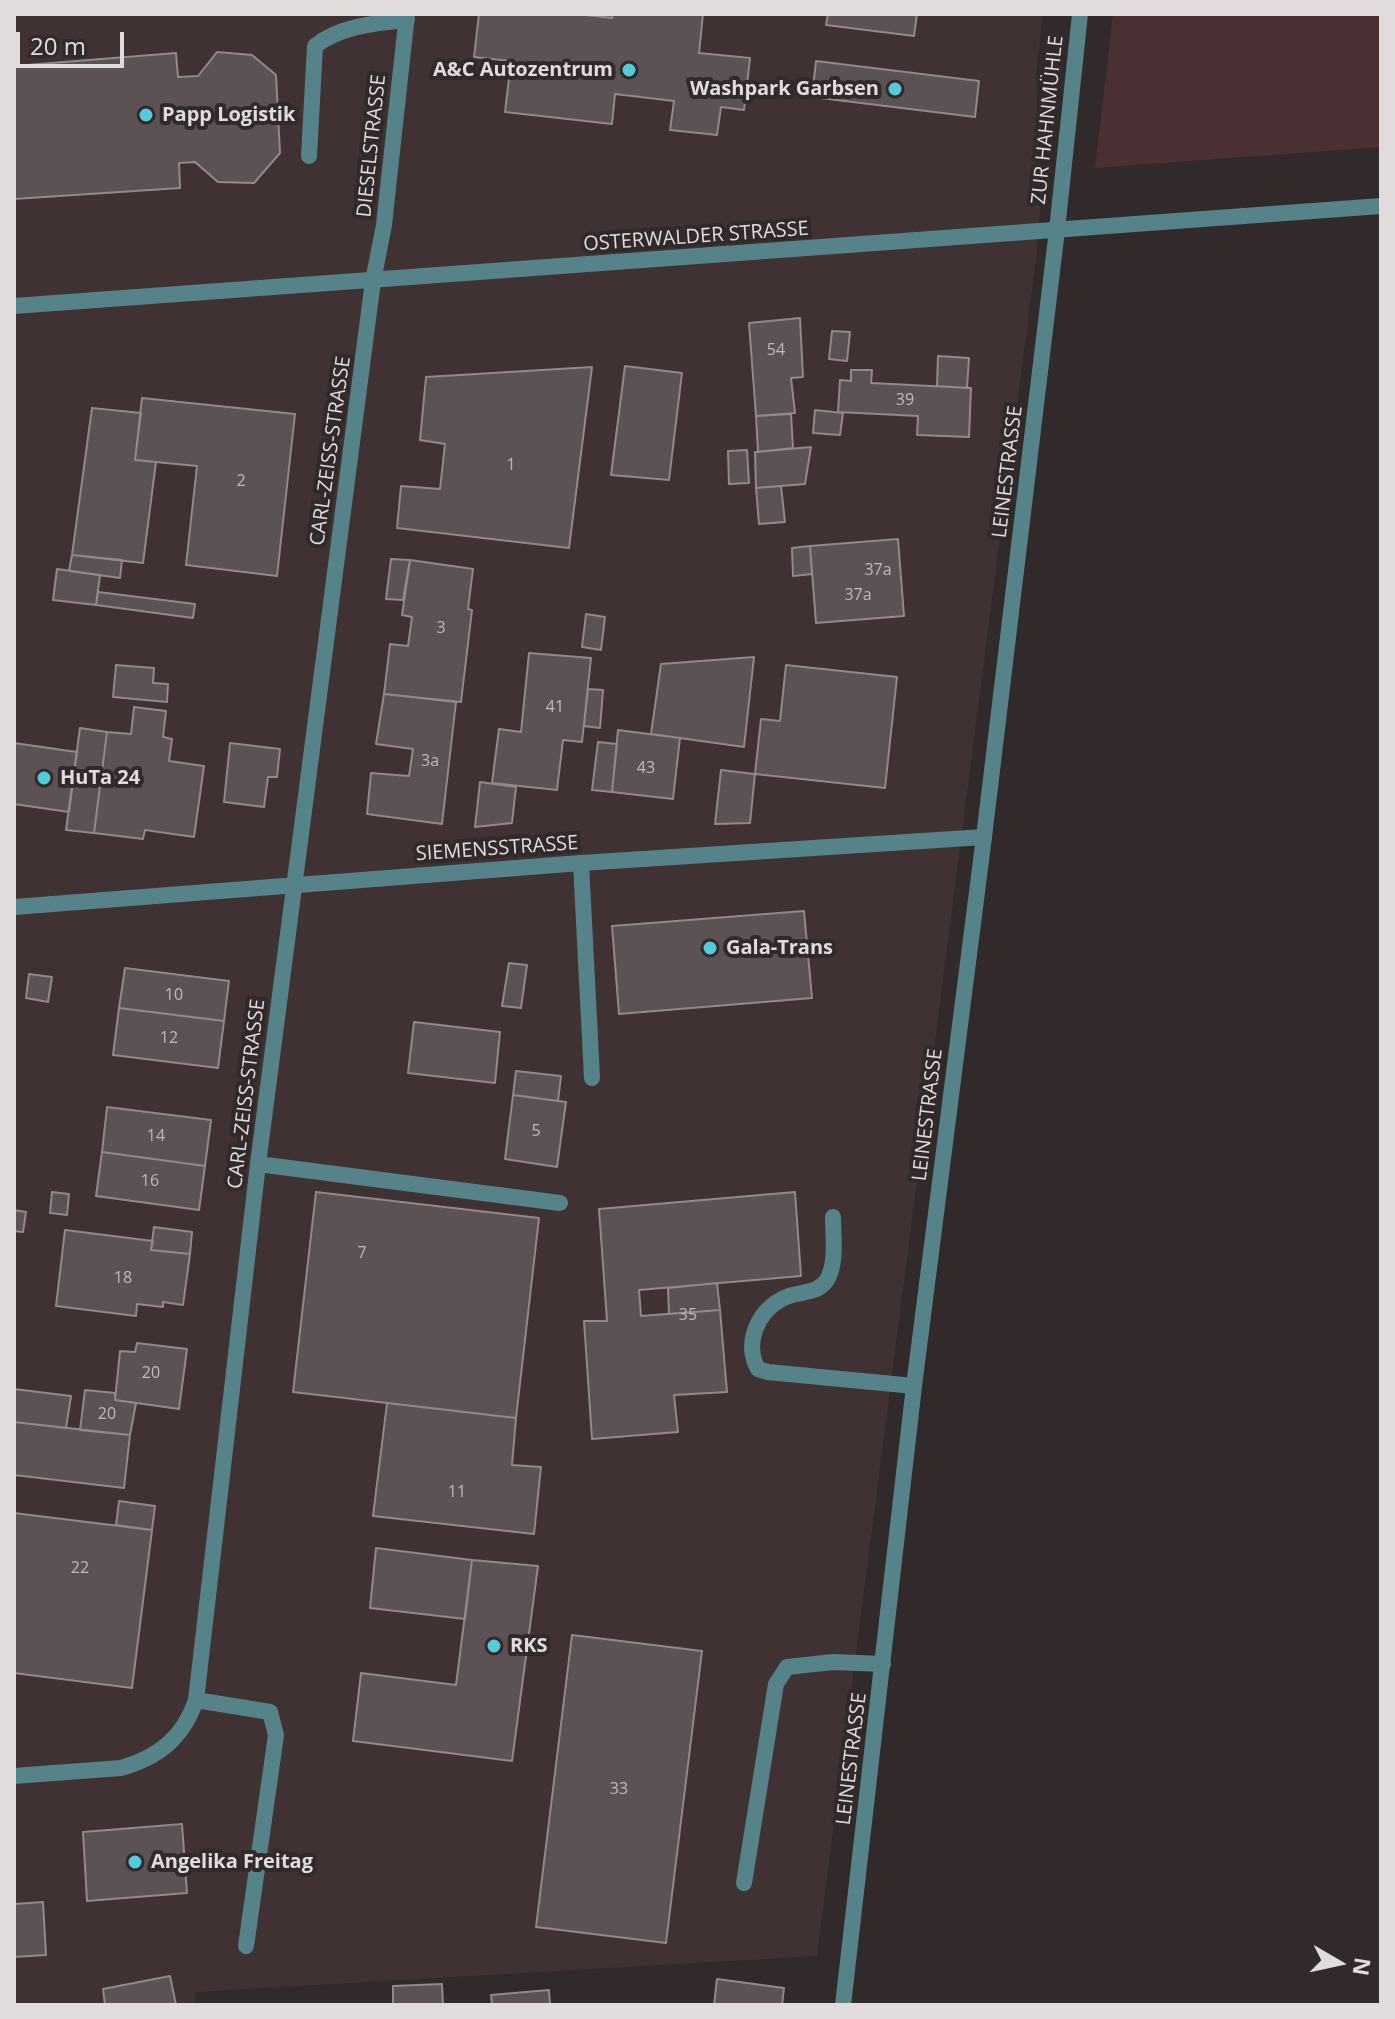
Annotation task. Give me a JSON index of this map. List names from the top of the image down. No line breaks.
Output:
{"streets":{"street":["ZUR HAHNMÜHLE","DIESELSTRASSE","OSTERWALDER STRASSE","CARL-ZEISS-STRASSE","LEINESTRASSE","SIEMENSSTRASSE"]},"crossings":[["ZUR HAHNMÜHLE","OSTERWALDER STRASSE"],["ZUR HAHNMÜHLE","LEINESTRASSE"],["DIESELSTRASSE","OSTERWALDER STRASSE"],["DIESELSTRASSE","CARL-ZEISS-STRASSE"],["OSTERWALDER STRASSE","CARL-ZEISS-STRASSE"],["OSTERWALDER STRASSE","LEINESTRASSE"],["CARL-ZEISS-STRASSE","SIEMENSSTRASSE"],["LEINESTRASSE","SIEMENSSTRASSE"]],"places":["A&C Autozentrum","Washpark Garbsen","Papp Logistik","HuTa 24","Gala-Trans","RKS","Angelika Freitag"],"house_numbers":["54","39","1","2","37a","37a","3","41","3a","43","10","12","5","14","16","7","18","35","20","20","11","22","33"],"scale_bar":"20 m","north":"right"}
